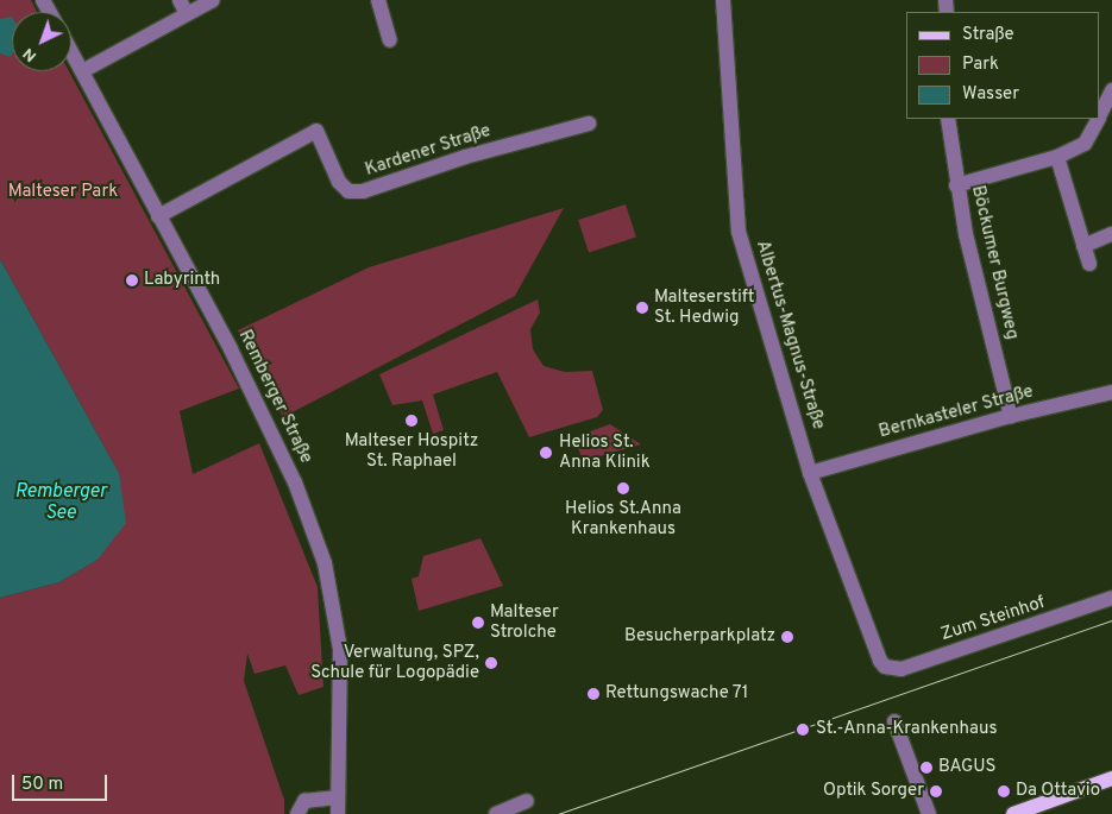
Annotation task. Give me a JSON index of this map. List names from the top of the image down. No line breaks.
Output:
{"streets":{"street":["Kardener Straße","Böckumer Burgweg","Albertus-Magnus-Straße","Remberger Straße","Bernkasteler Straße","Zum Steinhof"]},"crossings":[["Kardener Straße","Remberger Straße"],["Böckumer Burgweg","Bernkasteler Straße"],["Albertus-Magnus-Straße","Bernkasteler Straße"],["Albertus-Magnus-Straße","Zum Steinhof"]],"water":["Remberger See"],"parks":["Malteser Park"],"places":["Labyrinth","Malteserstift St. Hedwig","Malteser Hospitz St. Raphael","Helios St. Anna Klinik","Helios St.Anna Krankenhaus","Malteser Strolche","Besucherparkplatz","Verwaltung, SPZ, Schule für Logopädie","Rettungswache 71","St.-Anna-Krankenhaus","BAGUS","Optik Sorger","Da Ottavio"],"legend":["Straße","Park","Wasser"],"scale_bar":"50 m","north":"bottom left"}
